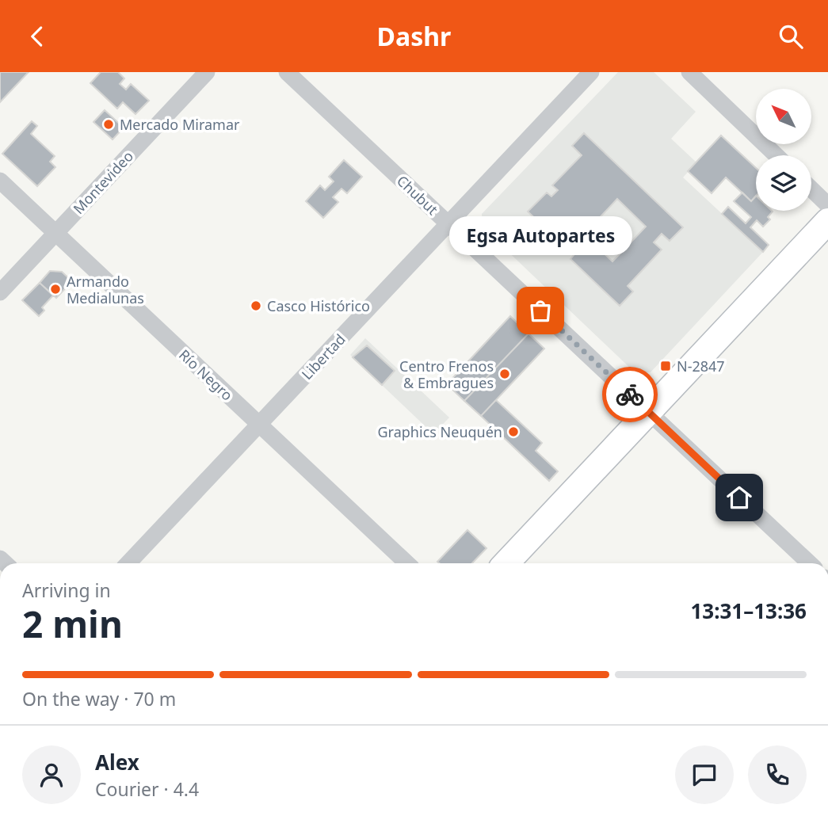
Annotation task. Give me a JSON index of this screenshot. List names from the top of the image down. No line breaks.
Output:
{"streets":{"street":["Montevideo","Chubut","Libertad","Río Negro"]},"crossings":[["Montevideo","Río Negro"],["Chubut","Libertad"],["Libertad","Río Negro"]],"places":{"other":["Mercado Miramar","Armando Medialunas","Casco Histórico","Egsa Autopartes","Centro Frenos & Embragues","Graphics Neuquén"],"transit":["N-2847"]},"north":"top left","page":{"header":"Dashr","bubble":"Egsa Autopartes","heading":["2 min","Arriving in","13:31–13:36"],"panel":["Alex","Courier · 4.4"],"bar":"On the way · 70 m"}}
